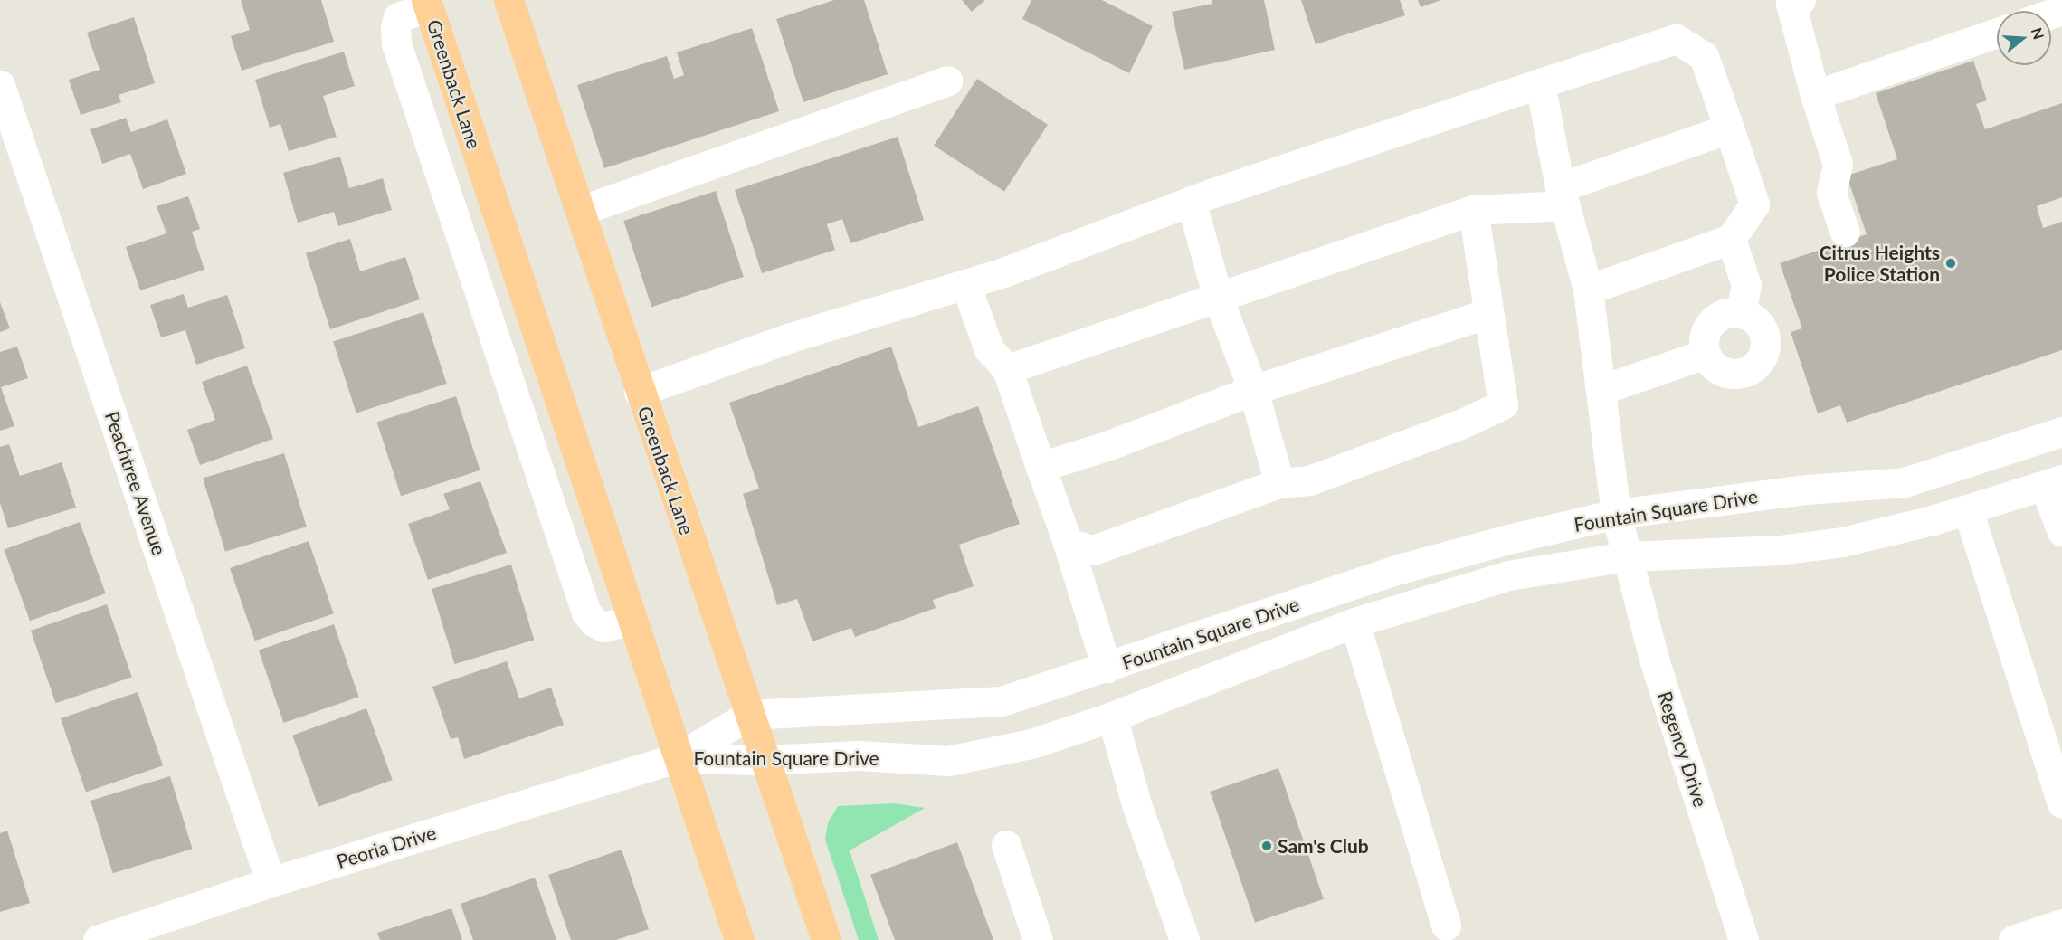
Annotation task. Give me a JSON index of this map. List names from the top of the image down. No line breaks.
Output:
{"streets":{"main road":["Greenback Lane"],"street":["Peachtree Avenue","Fountain Square Drive","Regency Drive","Peoria Drive"]},"crossings":[["Greenback Lane","Fountain Square Drive"],["Greenback Lane","Peoria Drive"],["Peachtree Avenue","Peoria Drive"],["Fountain Square Drive","Regency Drive"],["Fountain Square Drive","Peoria Drive"]],"places":["Citrus Heights Police Station","Sam's Club"],"north":"right"}
